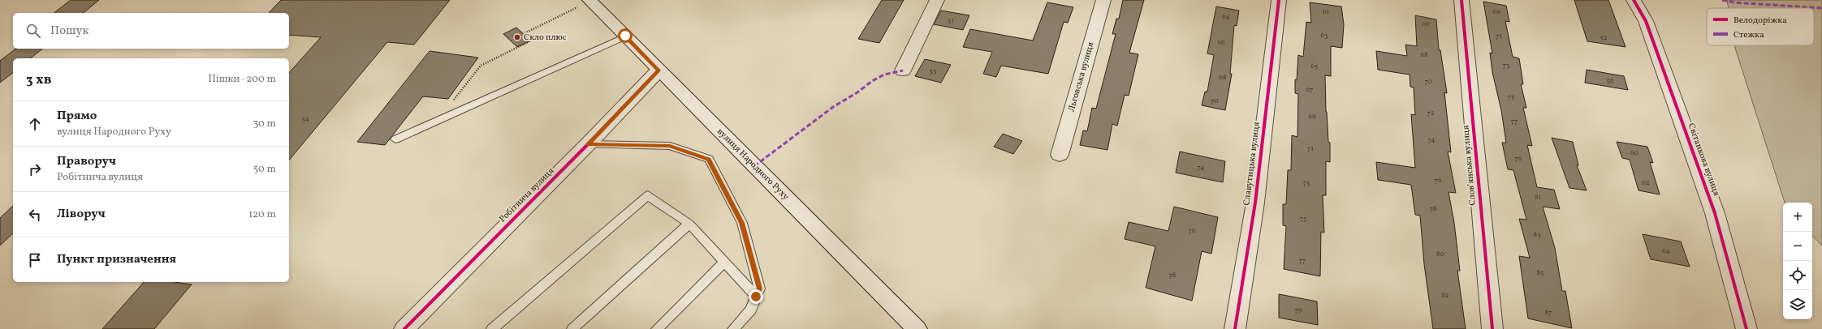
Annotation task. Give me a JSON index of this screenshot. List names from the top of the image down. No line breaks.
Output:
{"streets":{"street":["Льговська вулиця","Світанкова вулиця","Славутицька вулиця","вулиця Народного Руху","Словʼянська вулиця","Робітнича вулиця"]},"crossings":[["вулиця Народного Руху","Робітнича вулиця"]],"places":["Скло плюс"],"house_numbers":["61","69","64","51","66","63","71","52","66","68","73","65","53","68","56","70","67","75","70","72","69","34","77","74","71","60","79","74","76","73","62","81","78","75","76","83","64","80","77","85","78","82","79","87"],"legend":["Велодоріжка","Стежка"],"page":{"search":"Пошук","heading":["3 хв","Пішки · 200 m"],"list":[["Прямо","вулиця Народного Руху","30 m"],["Праворуч","Робітнича вулиця","50 m"],["Ліворуч","120 m"],"Пункт призначення"],"map_buttons":["+","−"]}}
